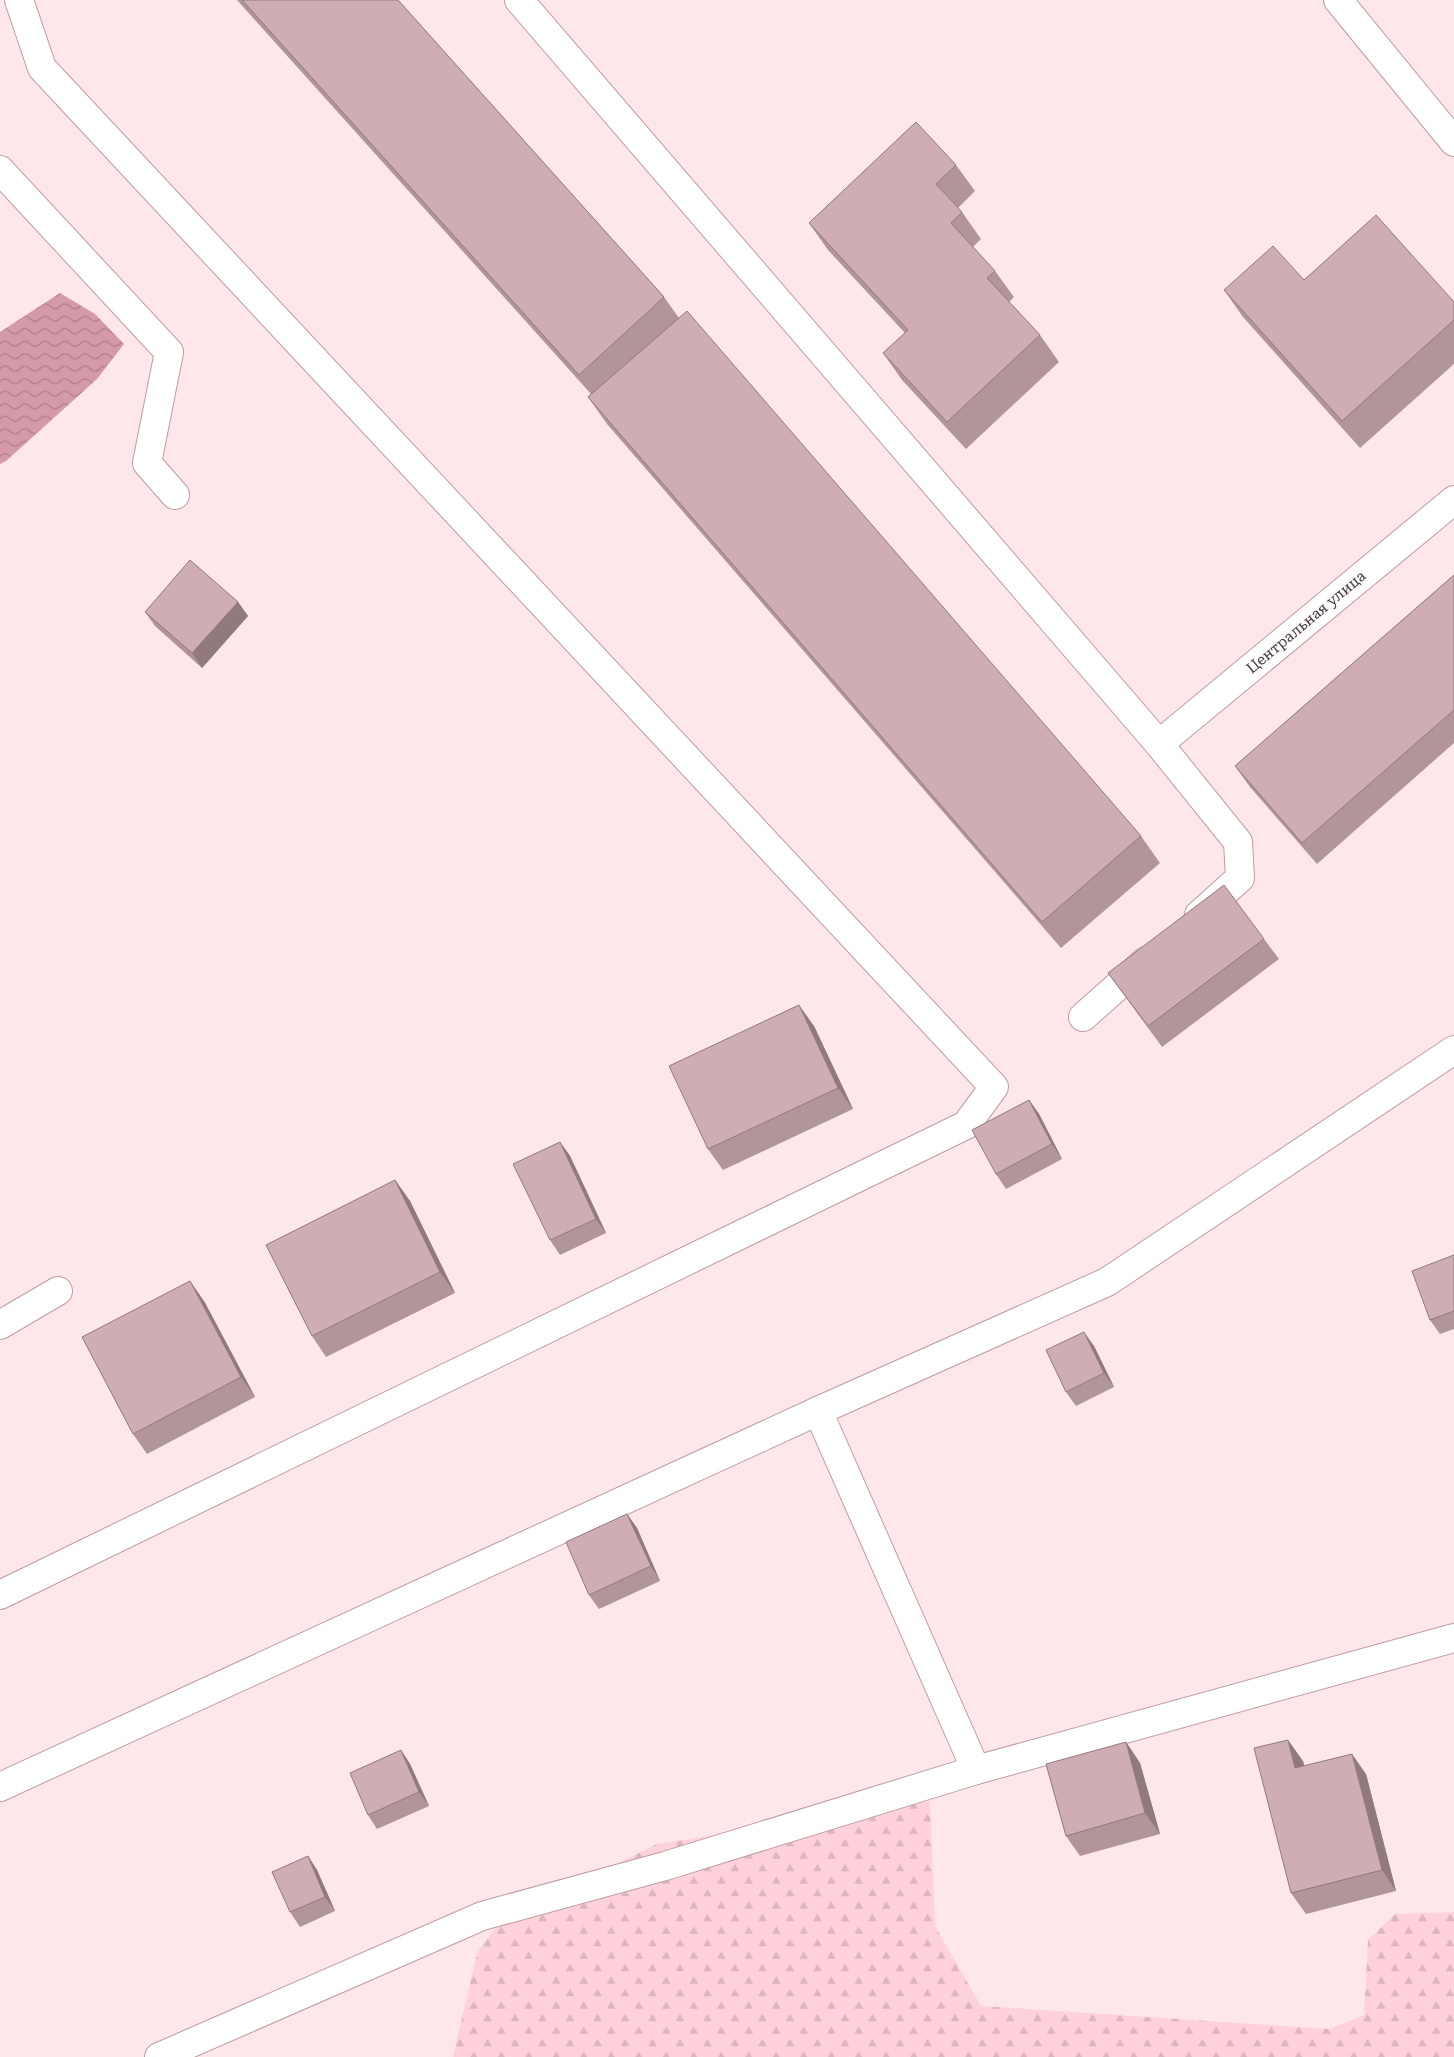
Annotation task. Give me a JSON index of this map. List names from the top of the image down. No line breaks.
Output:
{"streets":{"street":["Центральная улица"]}}
